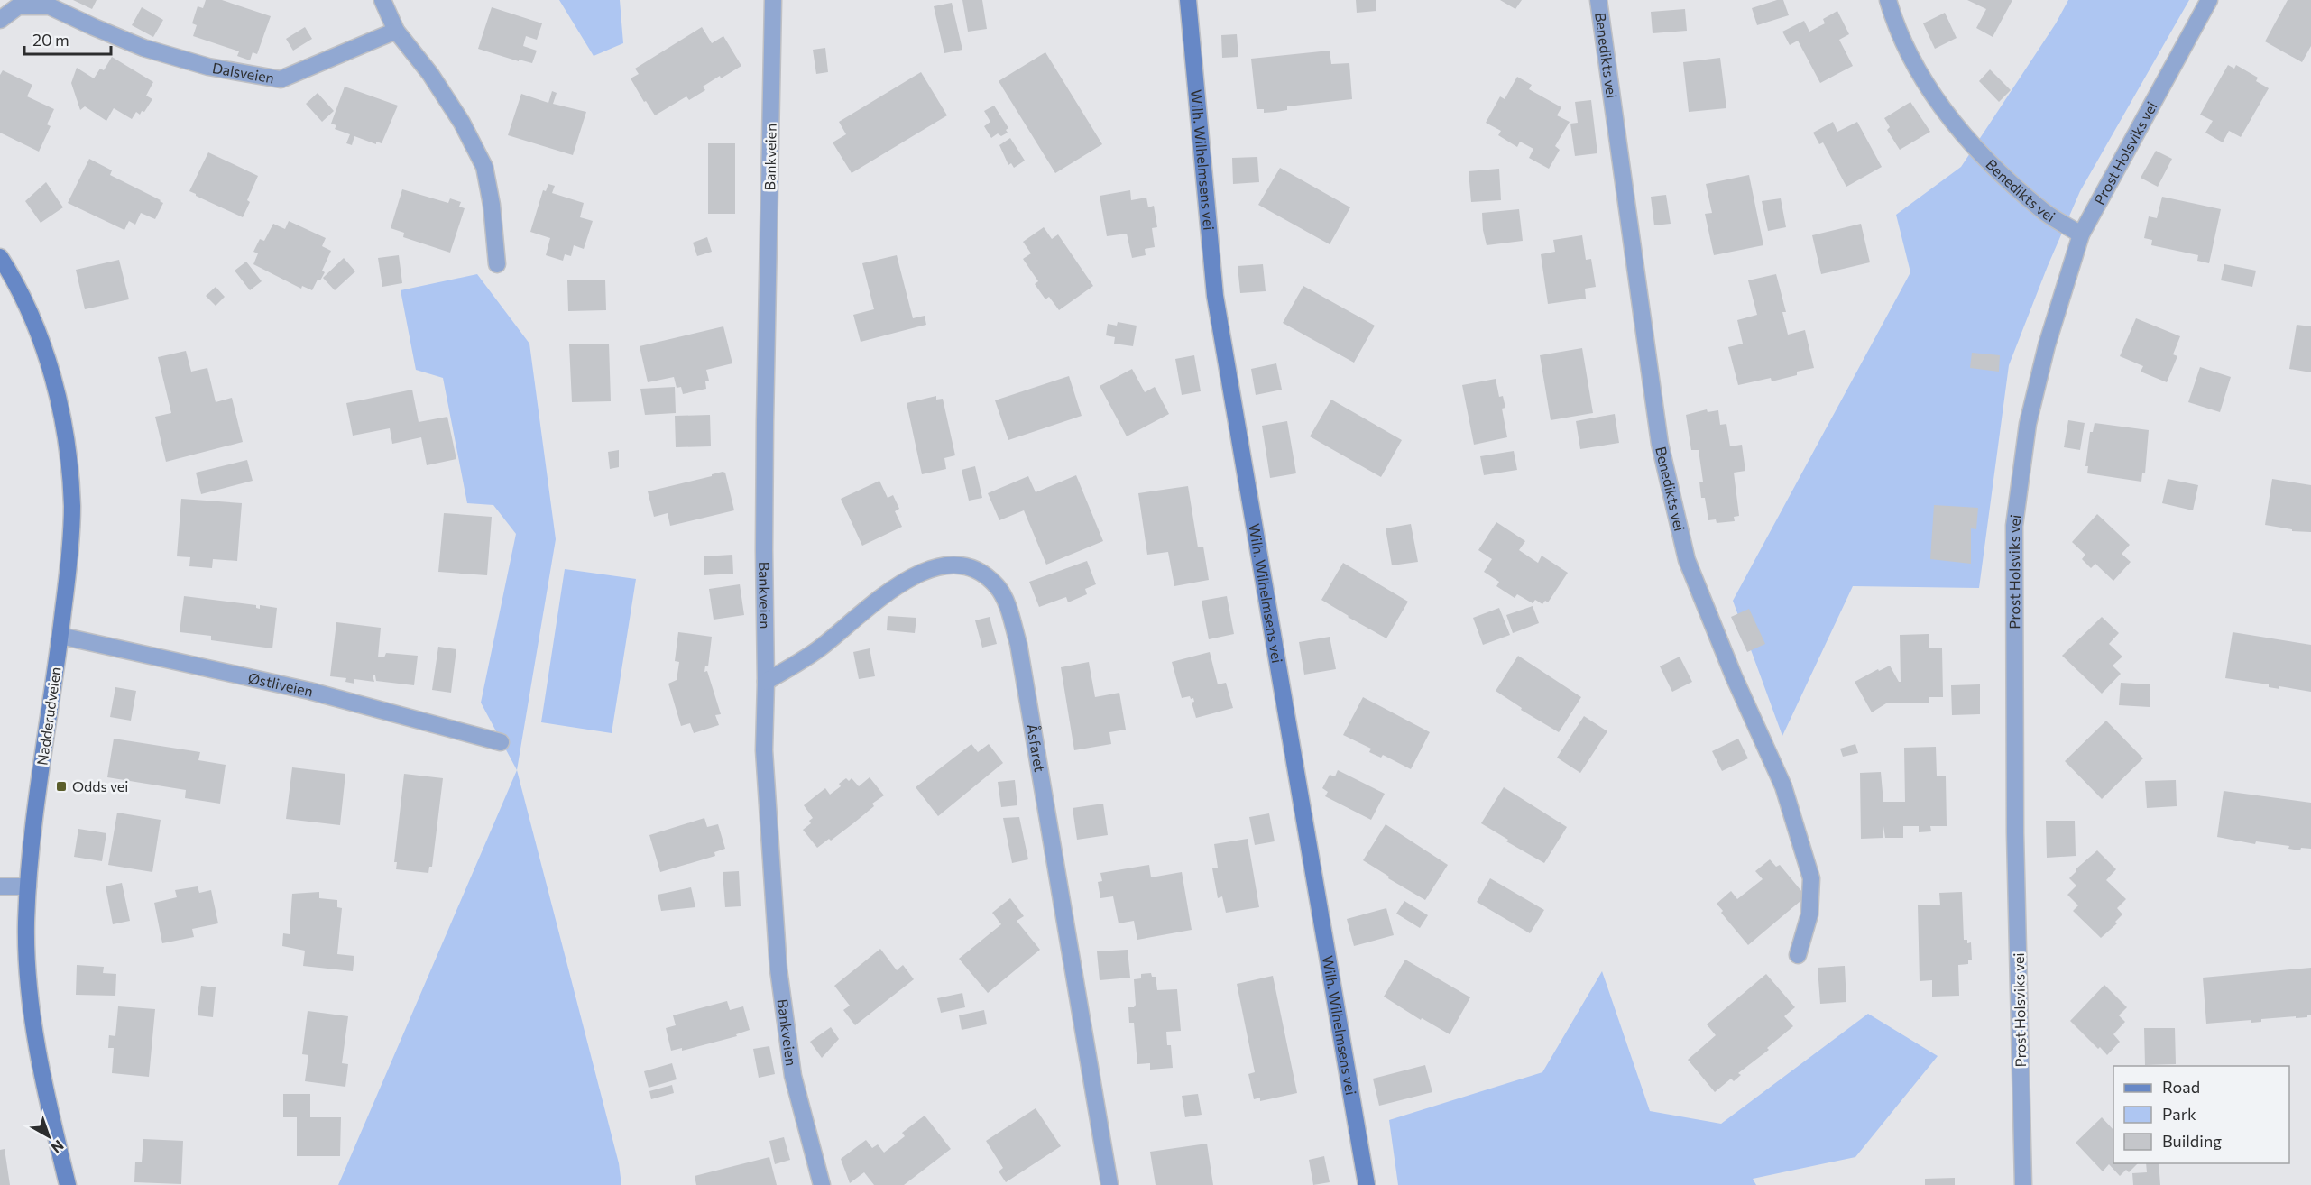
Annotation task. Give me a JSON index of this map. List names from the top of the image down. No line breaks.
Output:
{"streets":{"street":["Benedikts vei","Dalsveien","Prost Holsviks vei","Bankveien","Wilh. Wilhelmsens vei","Østliveien","Nadderudveien","Åsfaret"]},"crossings":[["Benedikts vei","Prost Holsviks vei"],["Bankveien","Åsfaret"],["Østliveien","Nadderudveien"]],"places":{"transit":["Odds vei"]},"legend":["Road","Park","Building"],"scale_bar":"20 m","north":"bottom right"}
